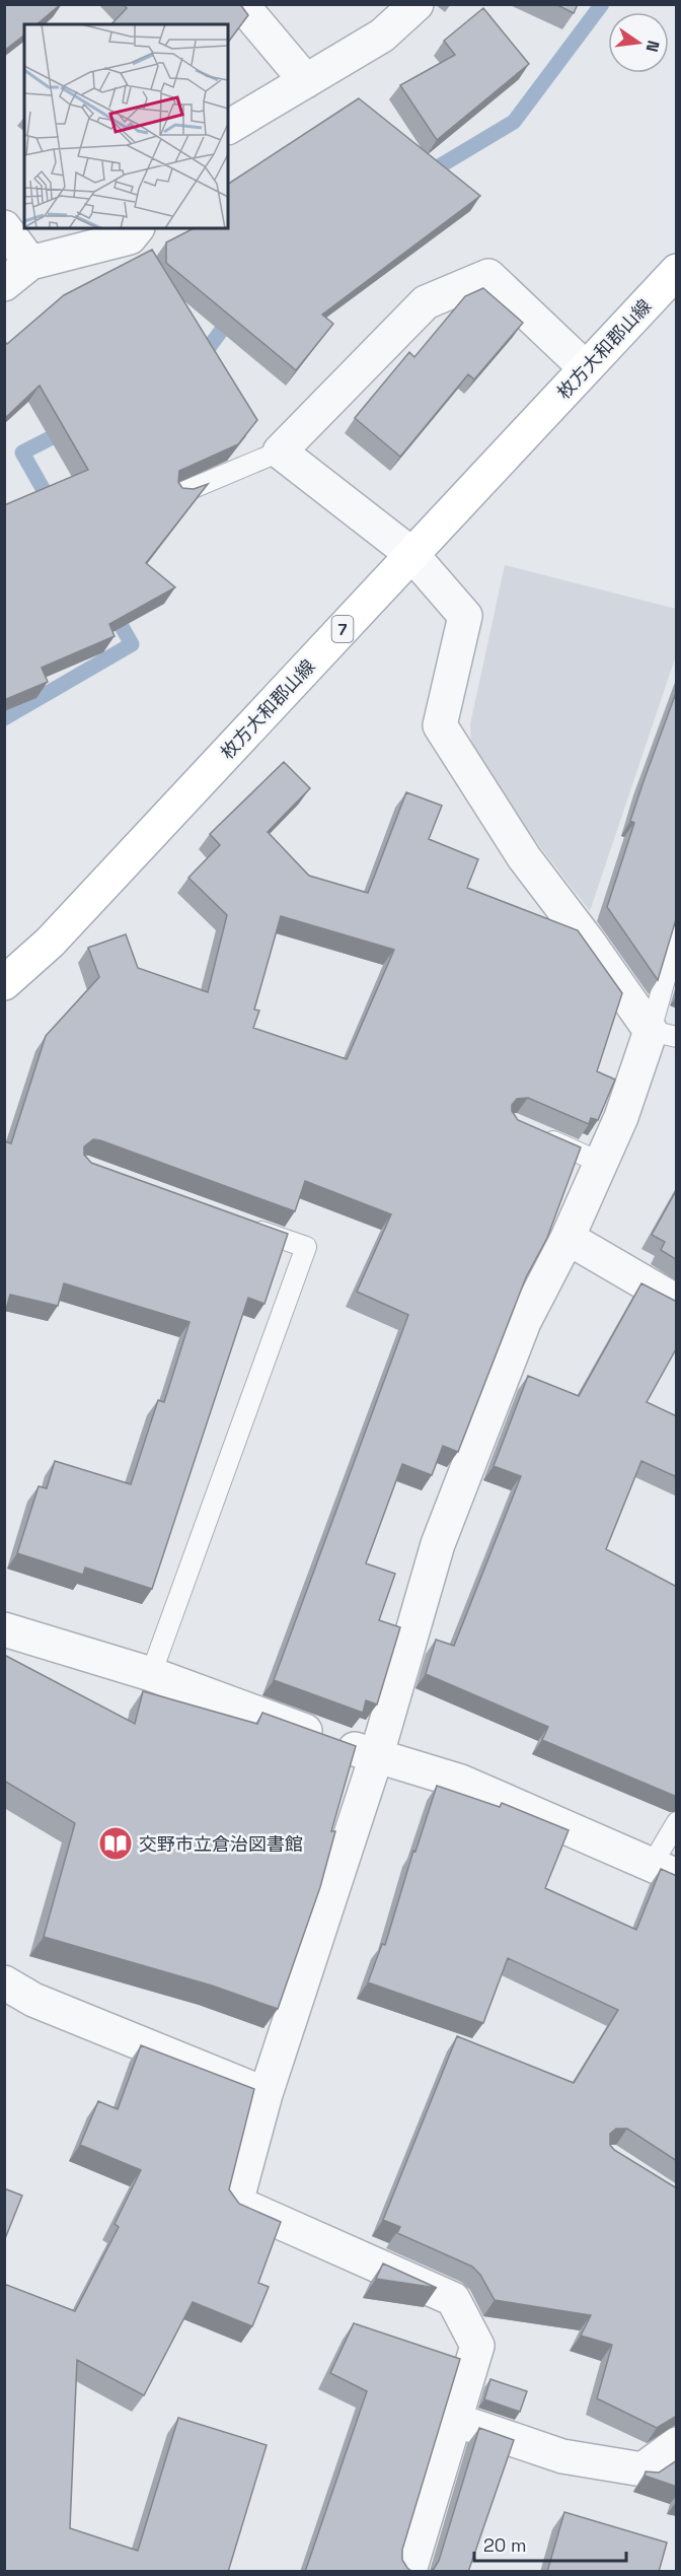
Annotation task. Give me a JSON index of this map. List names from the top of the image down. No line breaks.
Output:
{"streets":{"main road":["枚方大和郡山線","7"]},"places":{"library":["交野市立倉治図書館"]},"scale_bar":"20 m","north":"right"}
